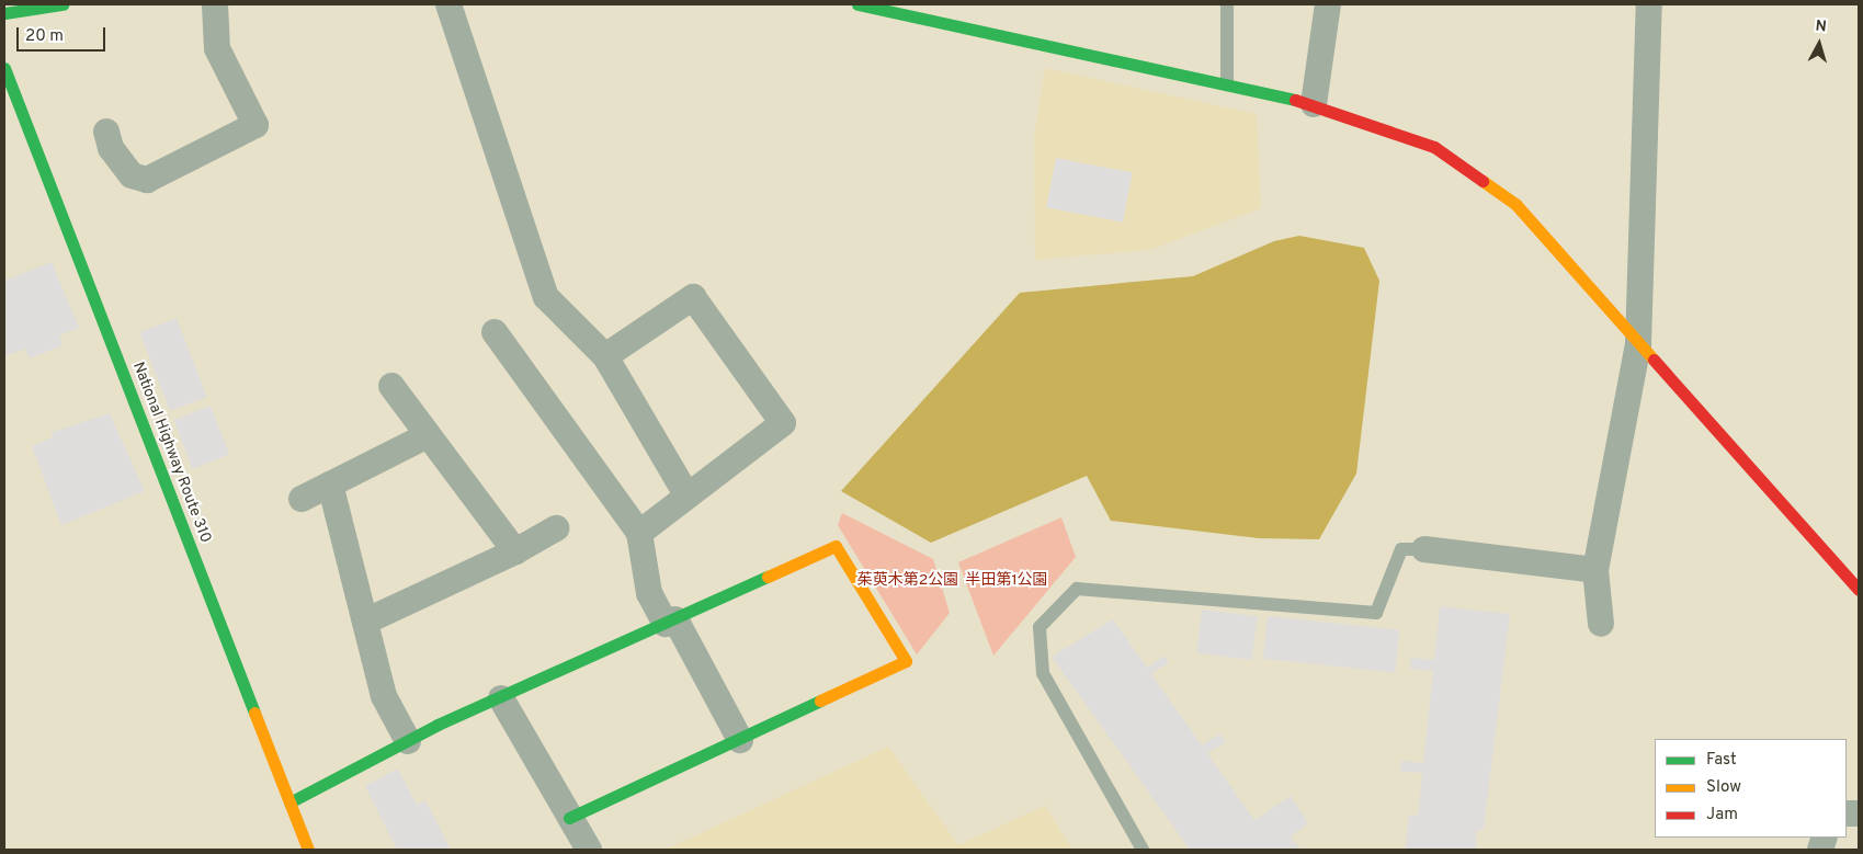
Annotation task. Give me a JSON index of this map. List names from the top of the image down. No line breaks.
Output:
{"streets":{"main road":["National Highway Route 310"]},"parks":["茱萸木第2公園","半田第1公園"],"legend":["Fast","Slow","Jam"],"scale_bar":"20 m","north":"top"}
